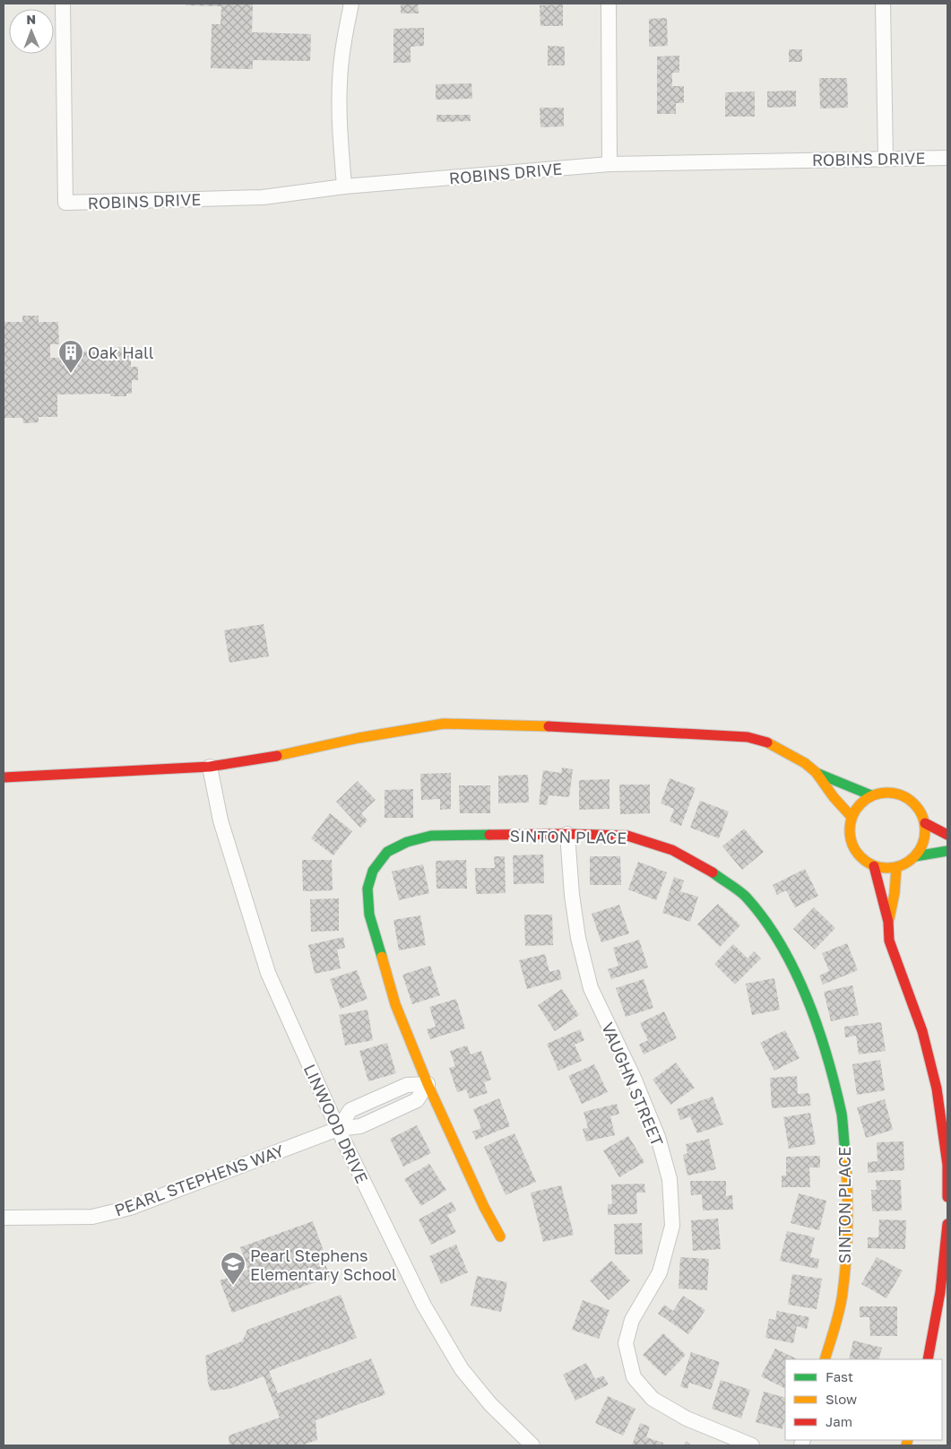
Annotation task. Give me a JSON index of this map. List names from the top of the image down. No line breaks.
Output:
{"streets":{"street":["ROBINS DRIVE","SINTON PLACE","VAUGHN STREET","LINWOOD DRIVE","PEARL STEPHENS WAY"]},"crossings":[["SINTON PLACE","VAUGHN STREET"],["SINTON PLACE","PEARL STEPHENS WAY"],["LINWOOD DRIVE","PEARL STEPHENS WAY"]],"places":{"building":["Oak Hall"],"school or university":["Pearl Stephens Elementary School"]},"legend":["Fast","Slow","Jam"],"north":"top"}
